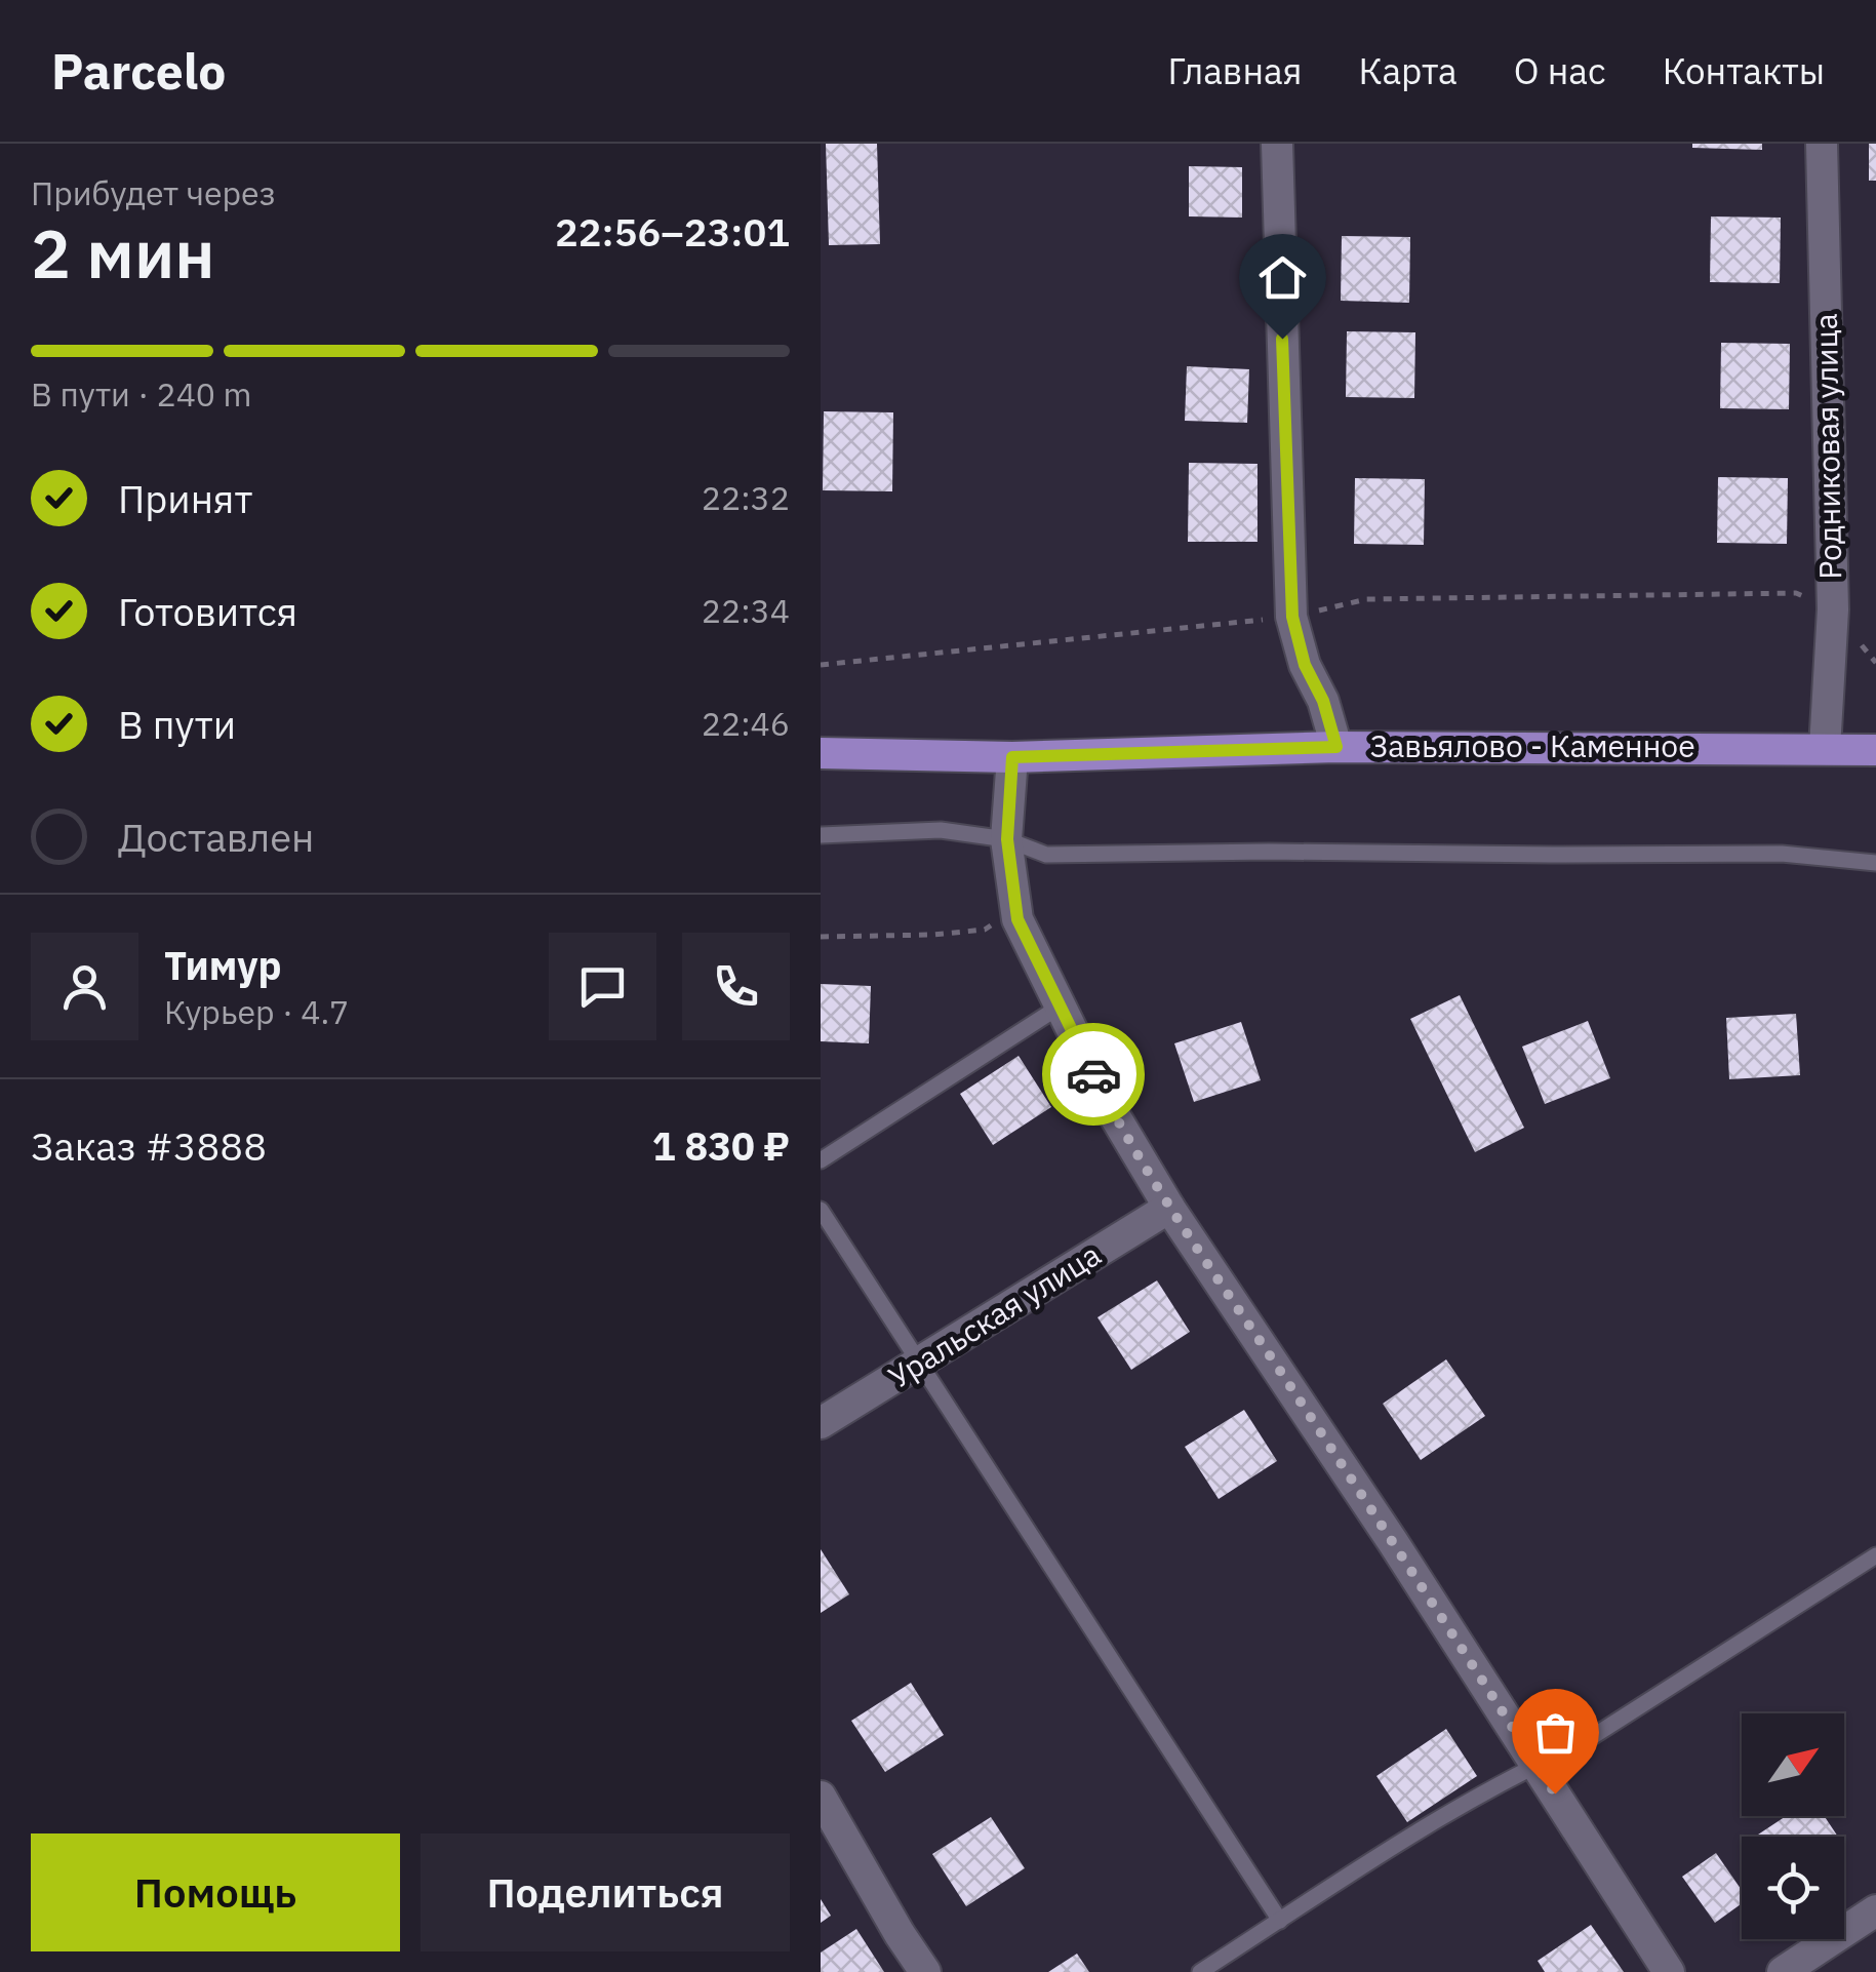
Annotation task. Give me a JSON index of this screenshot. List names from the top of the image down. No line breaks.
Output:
{"streets":{"main road":["Завьялово - Каменное"],"street":["Родниковая улица","Уральская улица"]},"crossings":[["Родниковая улица","Завьялово - Каменное"]],"north":"top right","page":{"header":"Parcelo","nav":["Главная","Карта","О нас","Контакты"],"heading":["2 мин","Прибудет через","22:56–23:01"],"panel":["Тимур","Курьер · 4.7","Заказ #3888","1 830 ₽"],"bar":"В пути · 240 m","list":[["Принят","22:32"],["Готовится","22:34"],["В пути","22:46"],"Доставлен"],"buttons":["Помощь","Поделиться"]}}
